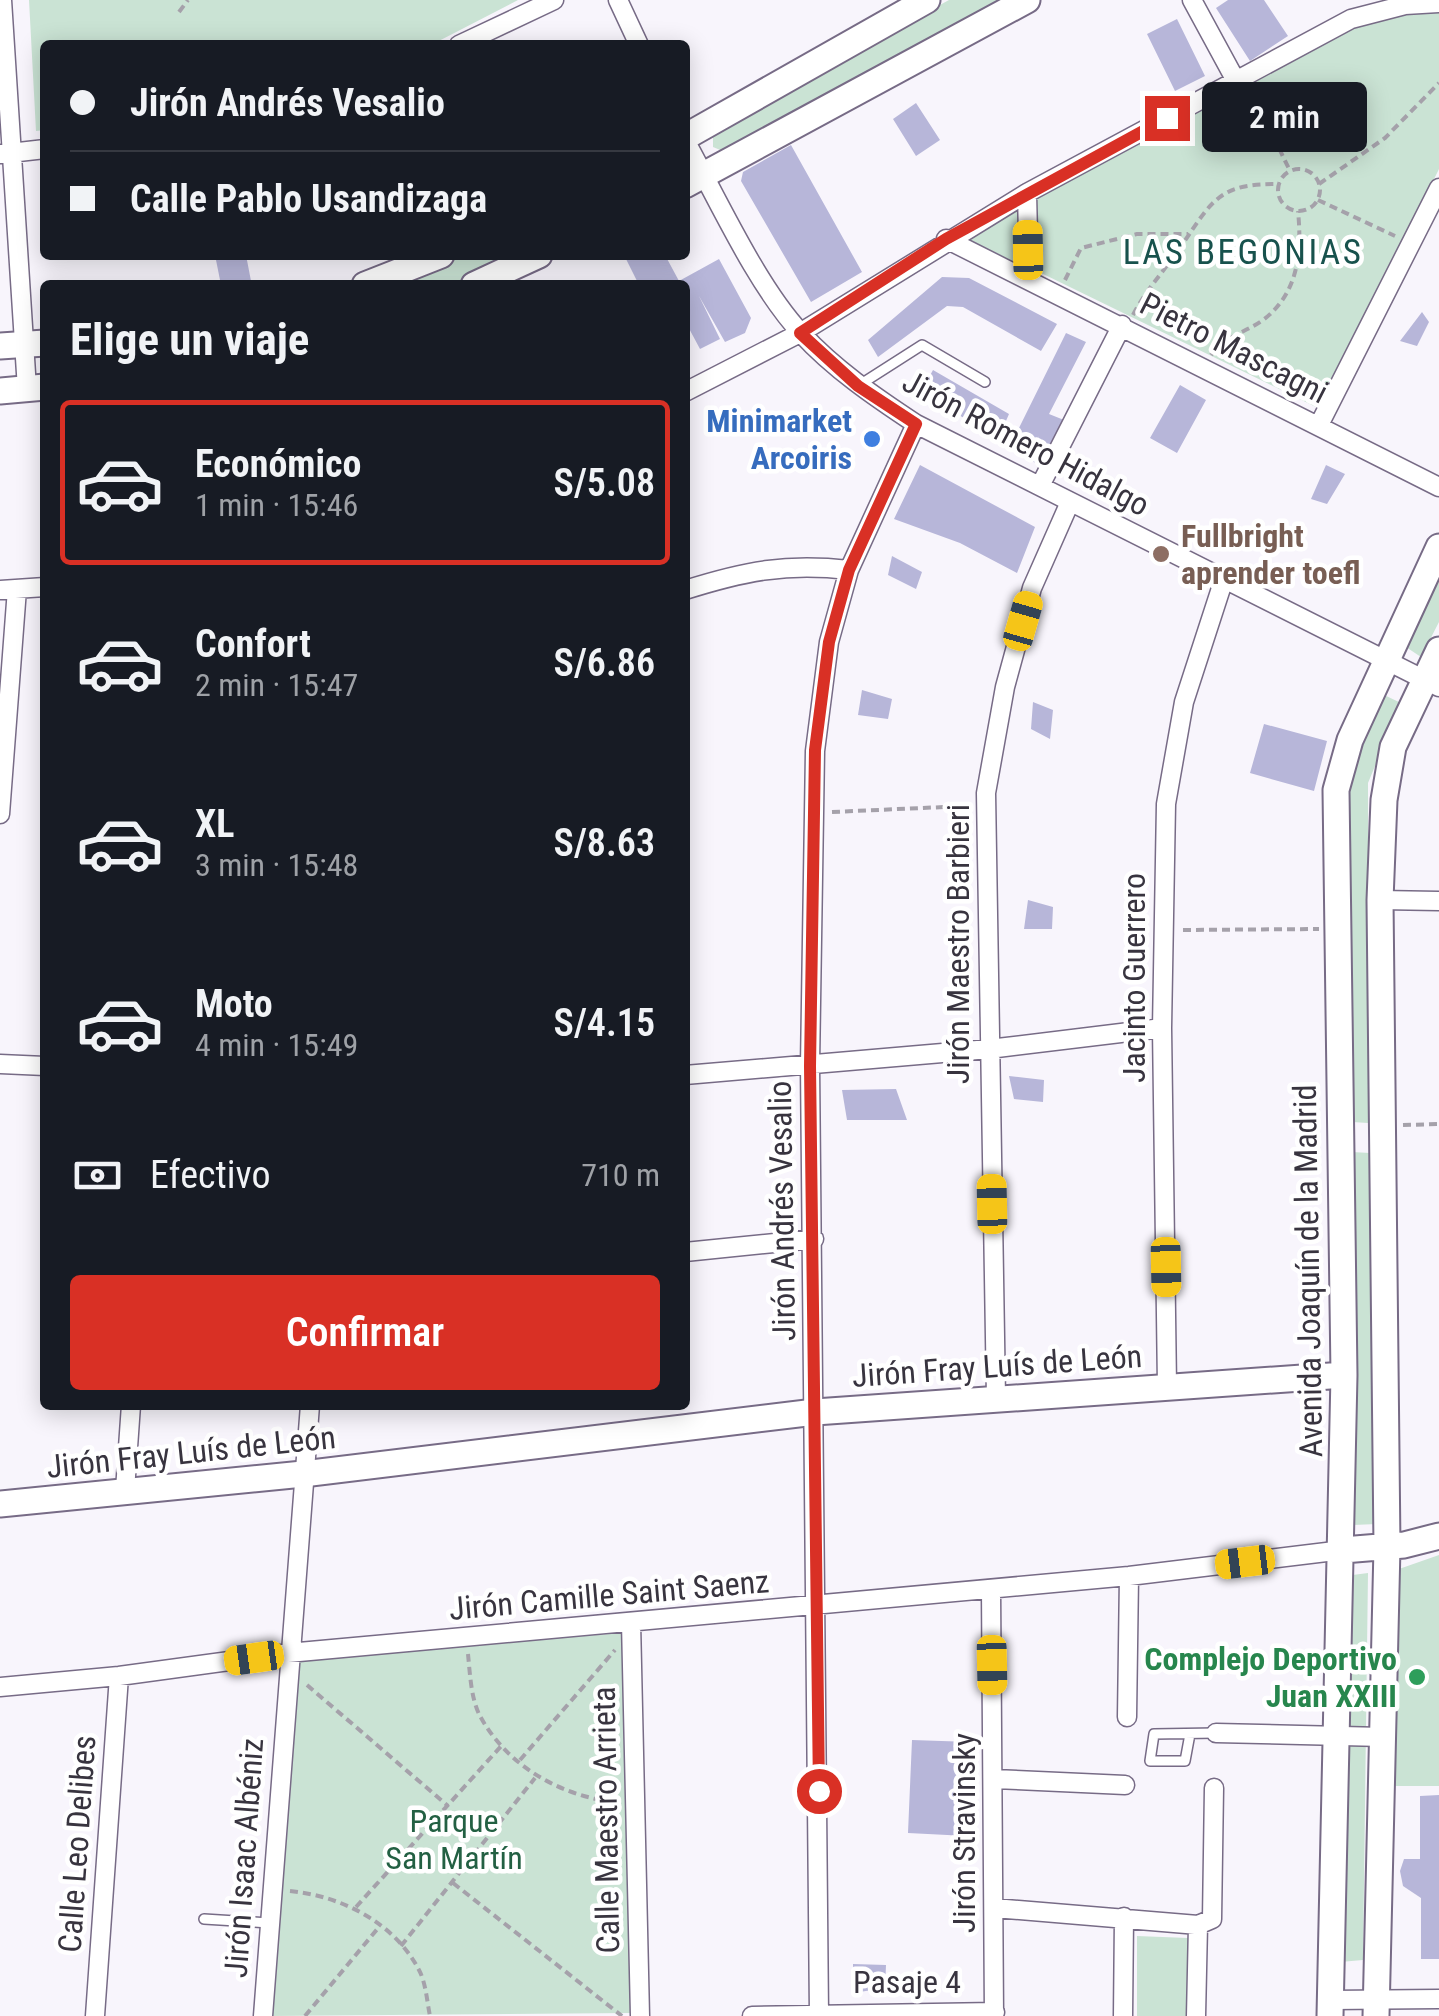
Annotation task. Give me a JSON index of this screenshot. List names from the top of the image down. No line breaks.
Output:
{"streets":{"street":["Pietro Mascagni","Jirón Romero Hidalgo","Jirón Maestro Barbieri","Jacinto Guerrero","Jirón Andrés Vesalio","Avenida Joaquín de la Madrid","Jirón Fray Luís de León","Jirón Camille Saint Saenz","Calle Maestro Arrieta","Jirón Stravinsky","Calle Leo Delibes","Jirón Isaac Albéniz","Pasaje 4"]},"crossings":[["Jirón Romero Hidalgo","Jirón Maestro Barbieri"],["Jirón Romero Hidalgo","Jacinto Guerrero"],["Jirón Romero Hidalgo","Jirón Andrés Vesalio"],["Jirón Romero Hidalgo","Avenida Joaquín de la Madrid"],["Jirón Maestro Barbieri","Jirón Fray Luís de León"],["Jacinto Guerrero","Jirón Fray Luís de León"],["Jirón Andrés Vesalio","Jirón Fray Luís de León"],["Jirón Andrés Vesalio","Jirón Camille Saint Saenz"],["Jirón Andrés Vesalio","Pasaje 4"],["Avenida Joaquín de la Madrid","Jirón Fray Luís de León"],["Avenida Joaquín de la Madrid","Jirón Camille Saint Saenz"],["Jirón Fray Luís de León","Jirón Isaac Albéniz"],["Jirón Camille Saint Saenz","Calle Maestro Arrieta"],["Jirón Camille Saint Saenz","Jirón Stravinsky"],["Jirón Camille Saint Saenz","Calle Leo Delibes"],["Jirón Camille Saint Saenz","Jirón Isaac Albéniz"],["Jirón Stravinsky","Pasaje 4"]],"districts":["LAS BEGONIAS"],"parks":["Parque San Martín"],"places":["Minimarket Arcoiris","Fullbright aprender toefl","Complejo Deportivo Juan XXIII"],"page":{"banner":["Jirón Andrés Vesalio","Calle Pablo Usandizaga"],"bubble":"2 min","heading":"Elige un viaje","list":[{"name":"Económico","note":"1 min · 15:46","value":"S/5.08"},{"name":"Confort","note":"2 min · 15:47","value":"S/6.86"},{"name":"XL","note":"3 min · 15:48","value":"S/8.63"},{"name":"Moto","note":"4 min · 15:49","value":"S/4.15"}],"pay":["Efectivo","710 m"],"buttons":"Confirmar"}}
